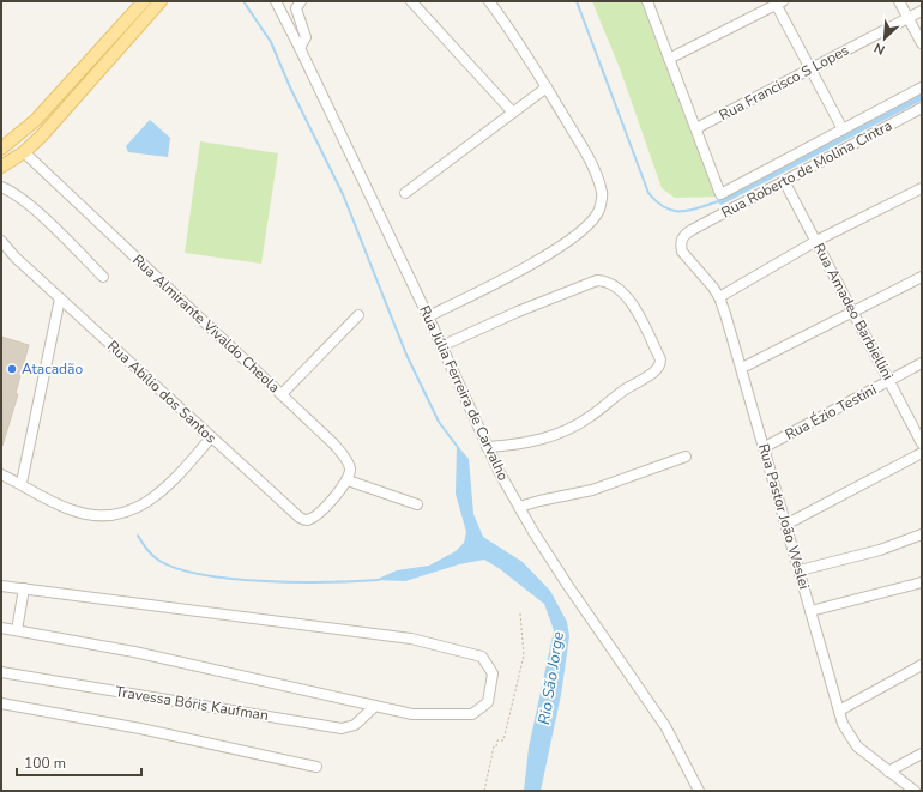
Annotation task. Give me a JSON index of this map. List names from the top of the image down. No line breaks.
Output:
{"streets":{"street":["Rua Francisco S Lopes","Rua Roberto de Molina Cintra","Rua Amadeo Barbiellini","Rua Almirante Vivaldo Cheola","Rua Abílio dos Santos","Rua Júlia Ferreira de Carvalho","Rua Ézio Testini","Rua Pastor João Weslei","Travessa Bóris Kaufman"]},"crossings":[["Rua Francisco S Lopes","Rua Roberto de Molina Cintra"],["Rua Roberto de Molina Cintra","Rua Amadeo Barbiellini"],["Rua Roberto de Molina Cintra","Rua Pastor João Weslei"],["Rua Amadeo Barbiellini","Rua Ézio Testini"],["Rua Almirante Vivaldo Cheola","Rua Abílio dos Santos"],["Rua Ézio Testini","Rua Pastor João Weslei"]],"water":["Rio São Jorge"],"places":["Atacadão"],"scale_bar":"100 m","north":"bottom left"}
